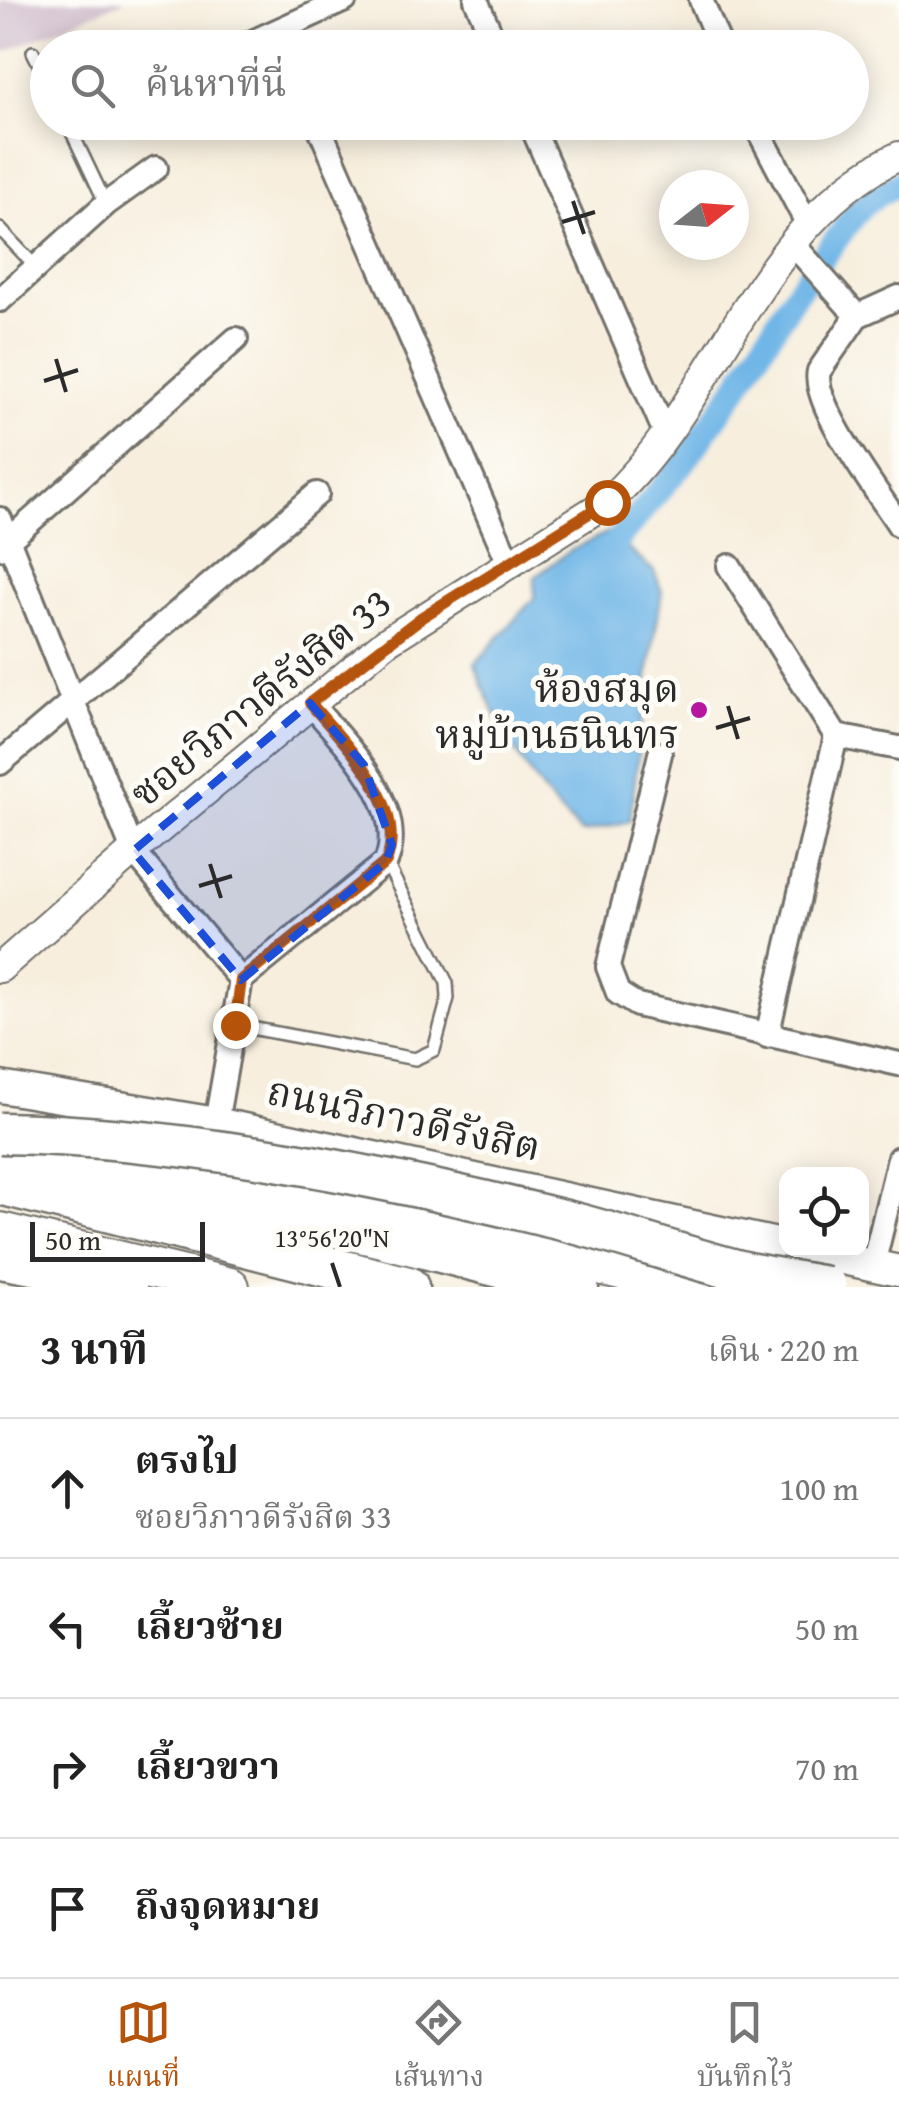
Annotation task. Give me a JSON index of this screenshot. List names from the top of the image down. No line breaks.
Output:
{"streets":{"main road":["ถนนวิภาวดีรังสิต"],"street":["ซอยวิภาวดีรังสิต 33"]},"places":["ห้องสมุด หมู่บ้านธนินทร"],"scale_bar":"50 m","north":"right","page":{"search":"ค้นหาที่นี่","scale":"50 m","heading":["3 นาที","เดิน · 220 m"],"list":[["ตรงไป","ซอยวิภาวดีรังสิต 33","100 m"],["เลี้ยวซ้าย","50 m"],["เลี้ยวขวา","70 m"],"ถึงจุดหมาย"],"nav":["แผนที่","เส้นทาง","บันทึกไว้"]},"coordinates":["13°56'20\"N"]}
